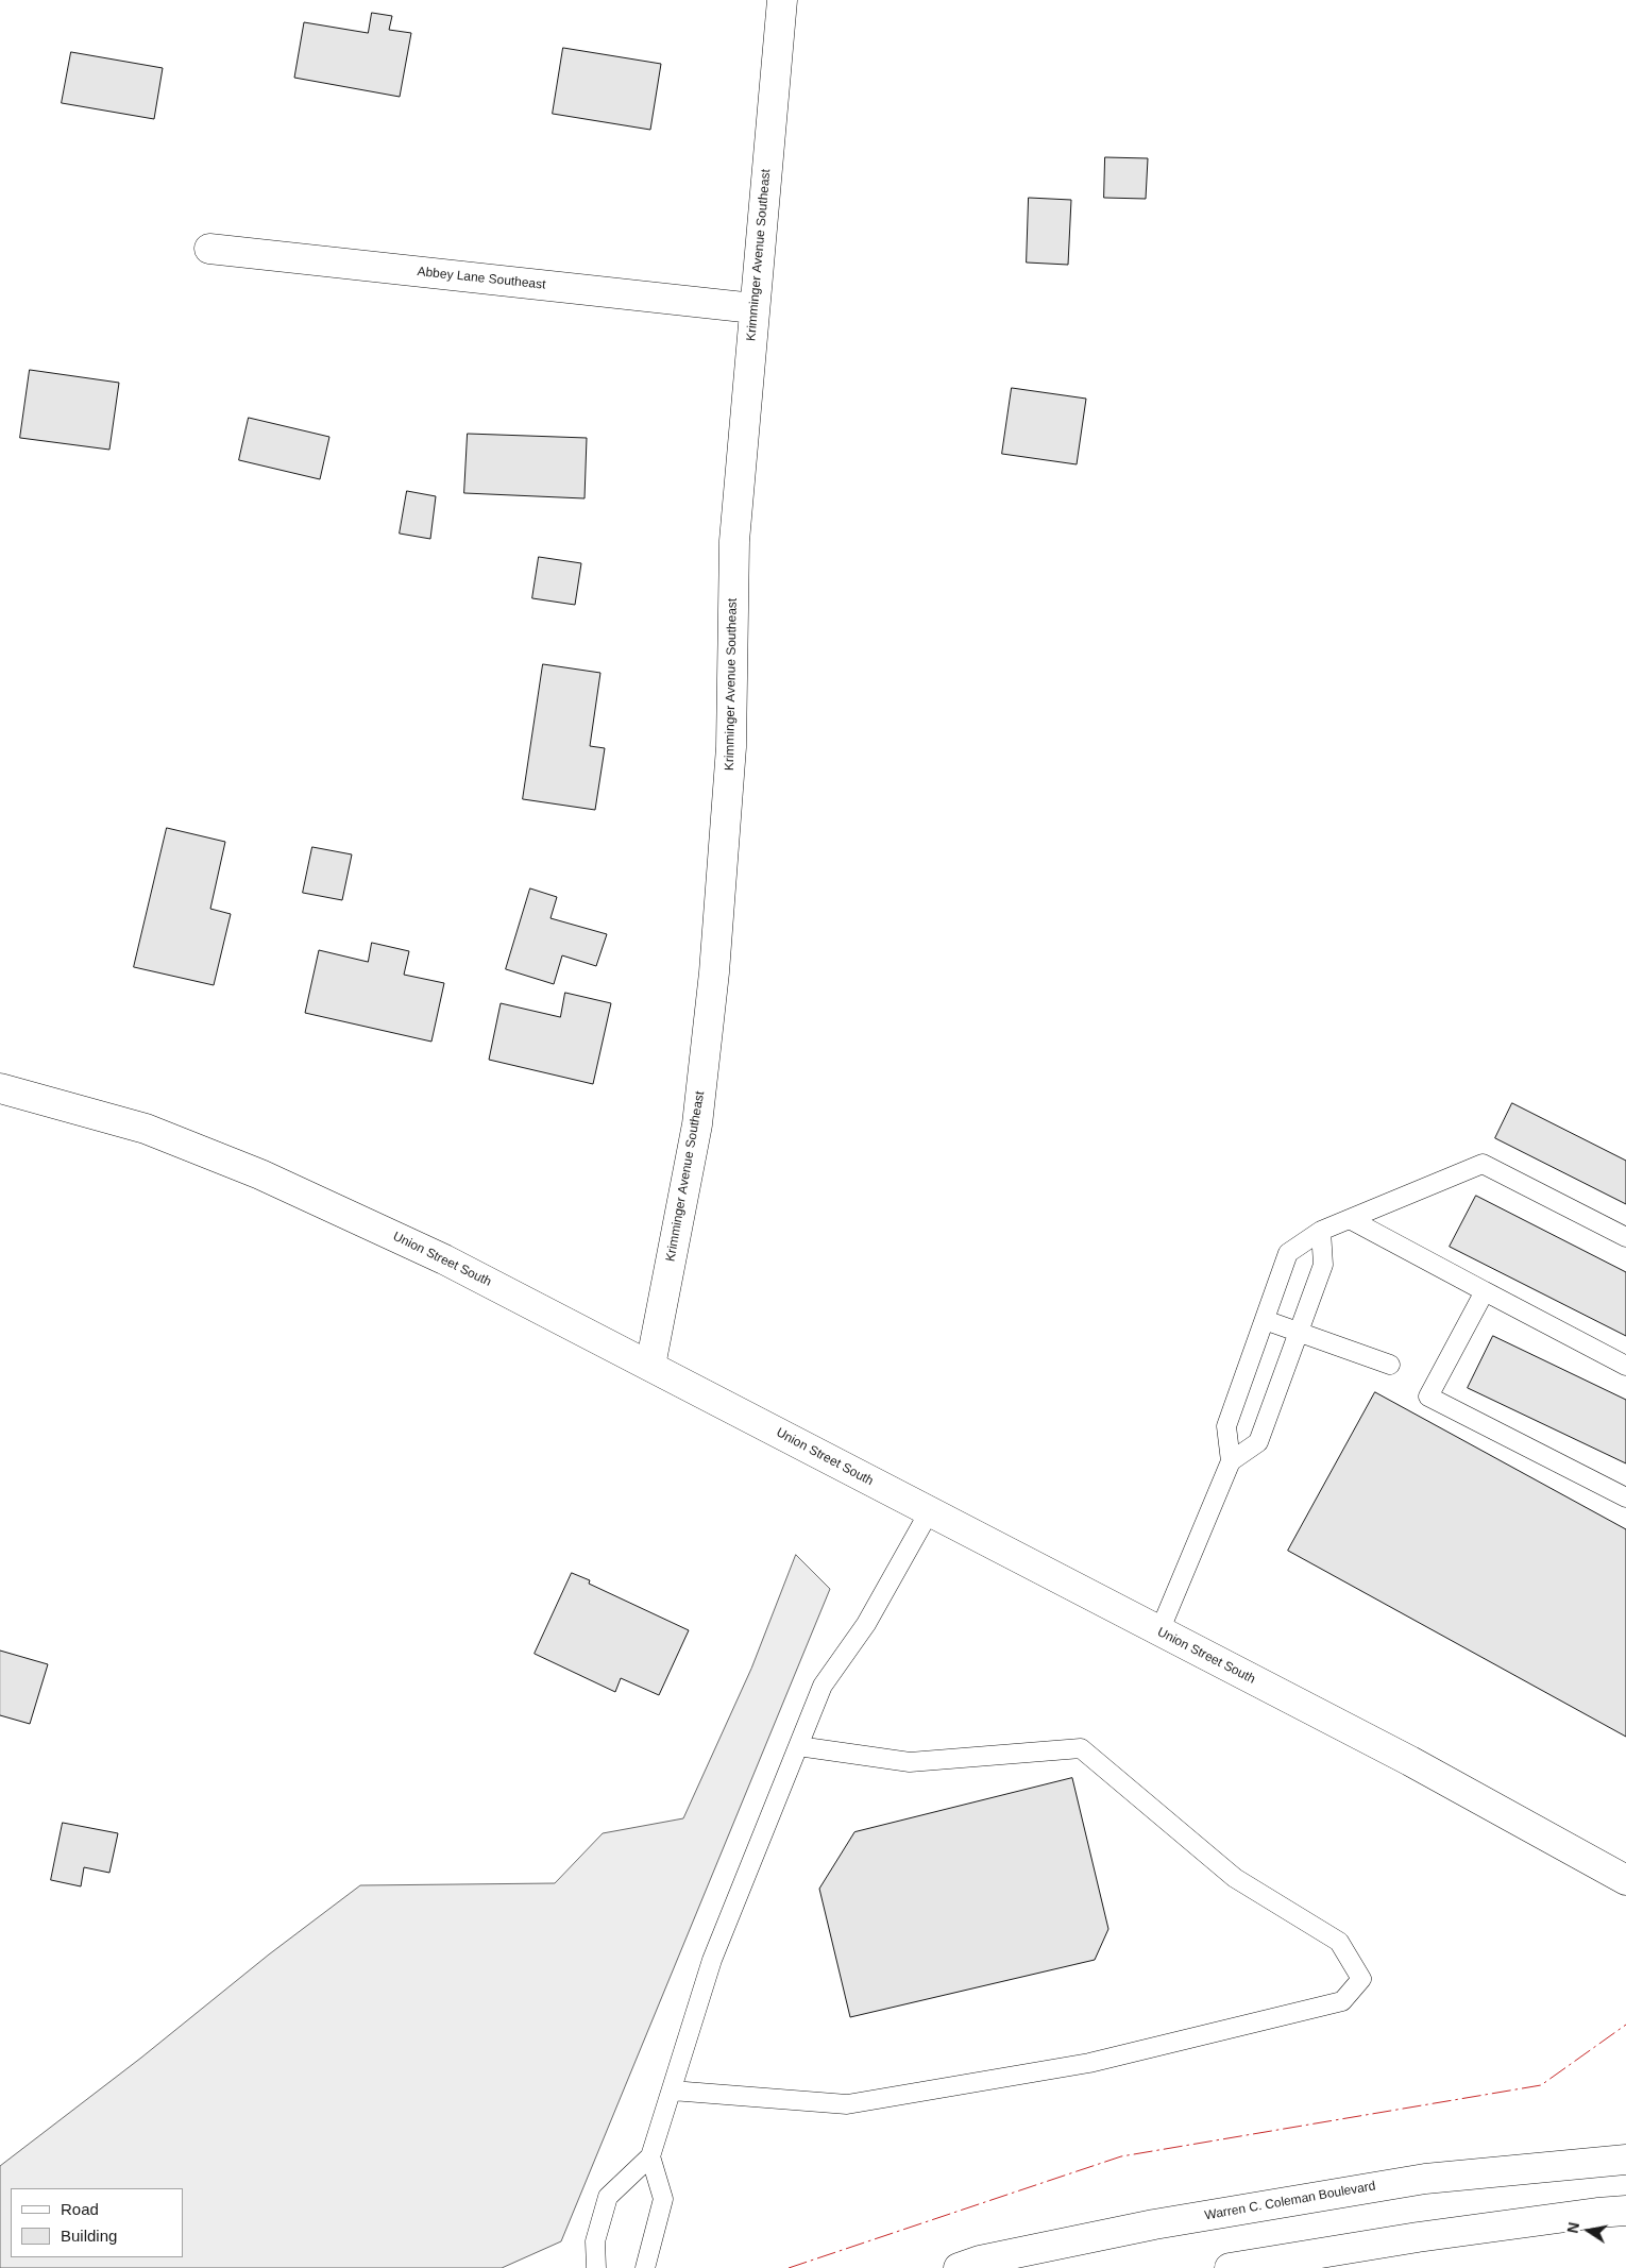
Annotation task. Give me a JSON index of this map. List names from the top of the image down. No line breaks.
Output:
{"streets":{"main road":["Krimminger Avenue Southeast","Abbey Lane Southeast","Union Street South","Warren C. Coleman Boulevard"]},"crossings":[["Krimminger Avenue Southeast","Abbey Lane Southeast"],["Krimminger Avenue Southeast","Union Street South"]],"legend":["Road","Building"],"north":"left"}
